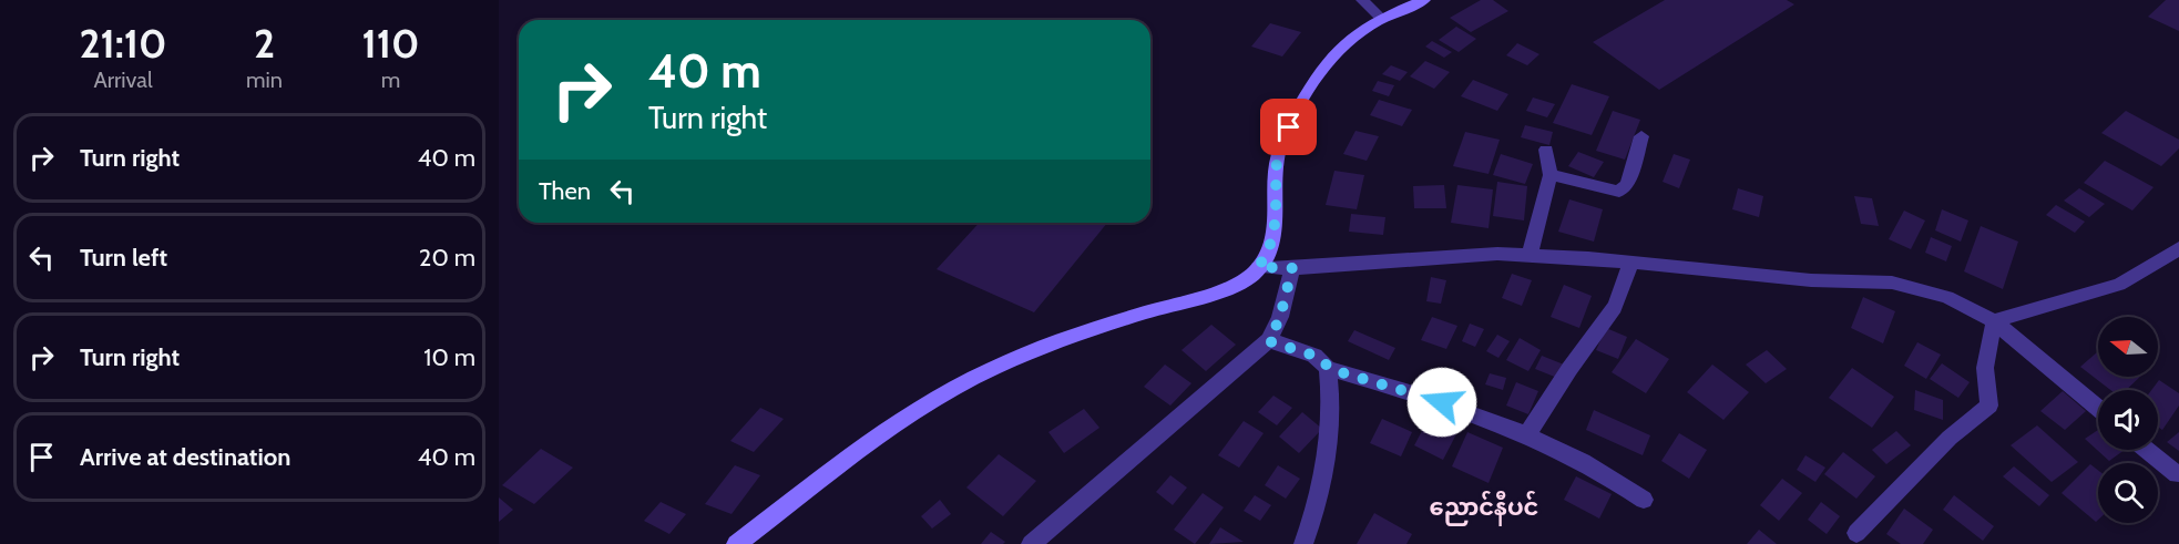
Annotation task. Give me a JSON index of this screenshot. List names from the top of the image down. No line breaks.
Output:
{"districts":["ညောင်နီပင်"],"north":"left","page":{"eta":["21:10","Arrival","2","min","110","m"],"turn":["40 m","Turn right"],"list":[{"name":"Turn right","value":"40 m"},{"name":"Turn left","value":"20 m"},{"name":"Turn right","value":"10 m"},{"name":"Arrive at destination","value":"40 m"}],"then":"Then"}}
